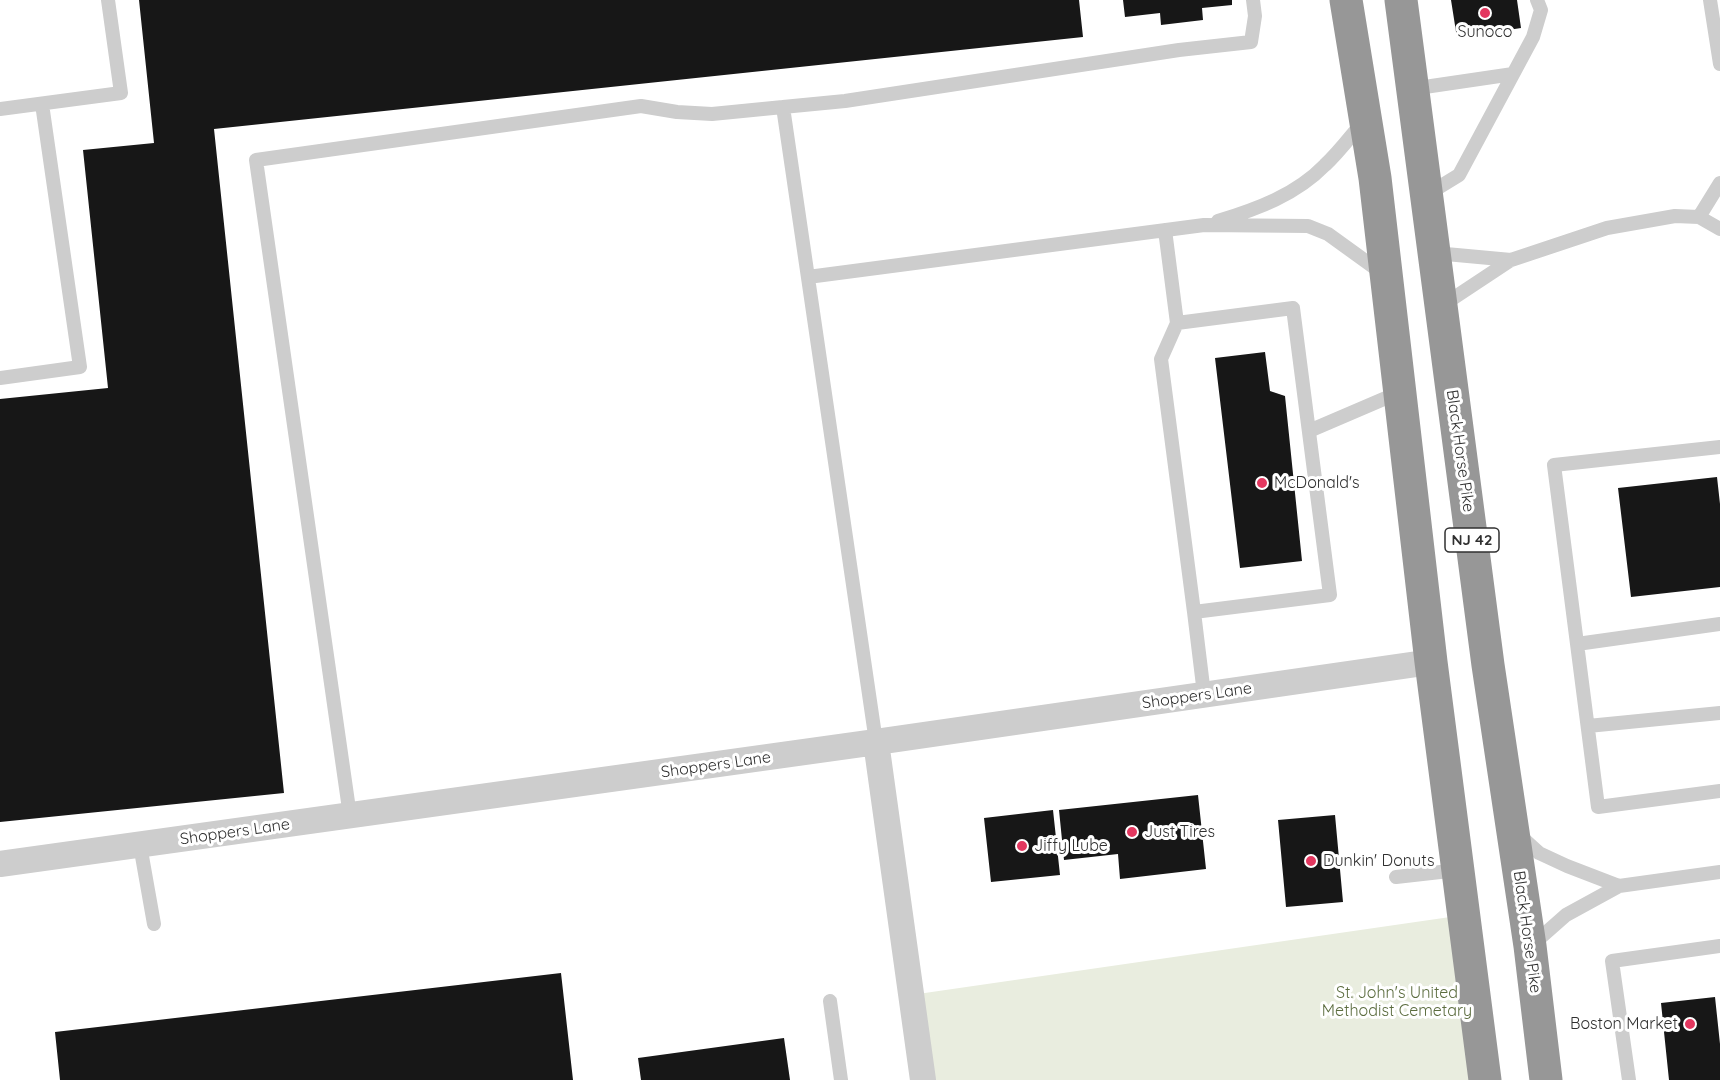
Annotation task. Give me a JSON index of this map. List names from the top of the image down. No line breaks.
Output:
{"streets":{"highway":["Black Horse Pike","NJ 42"],"street":["Shoppers Lane"]},"parks":["St. John's United Methodist Cemetary"],"places":["Sunoco","McDonald's","Just Tires","Jiffy Lube","Dunkin' Donuts","Boston Market"]}
